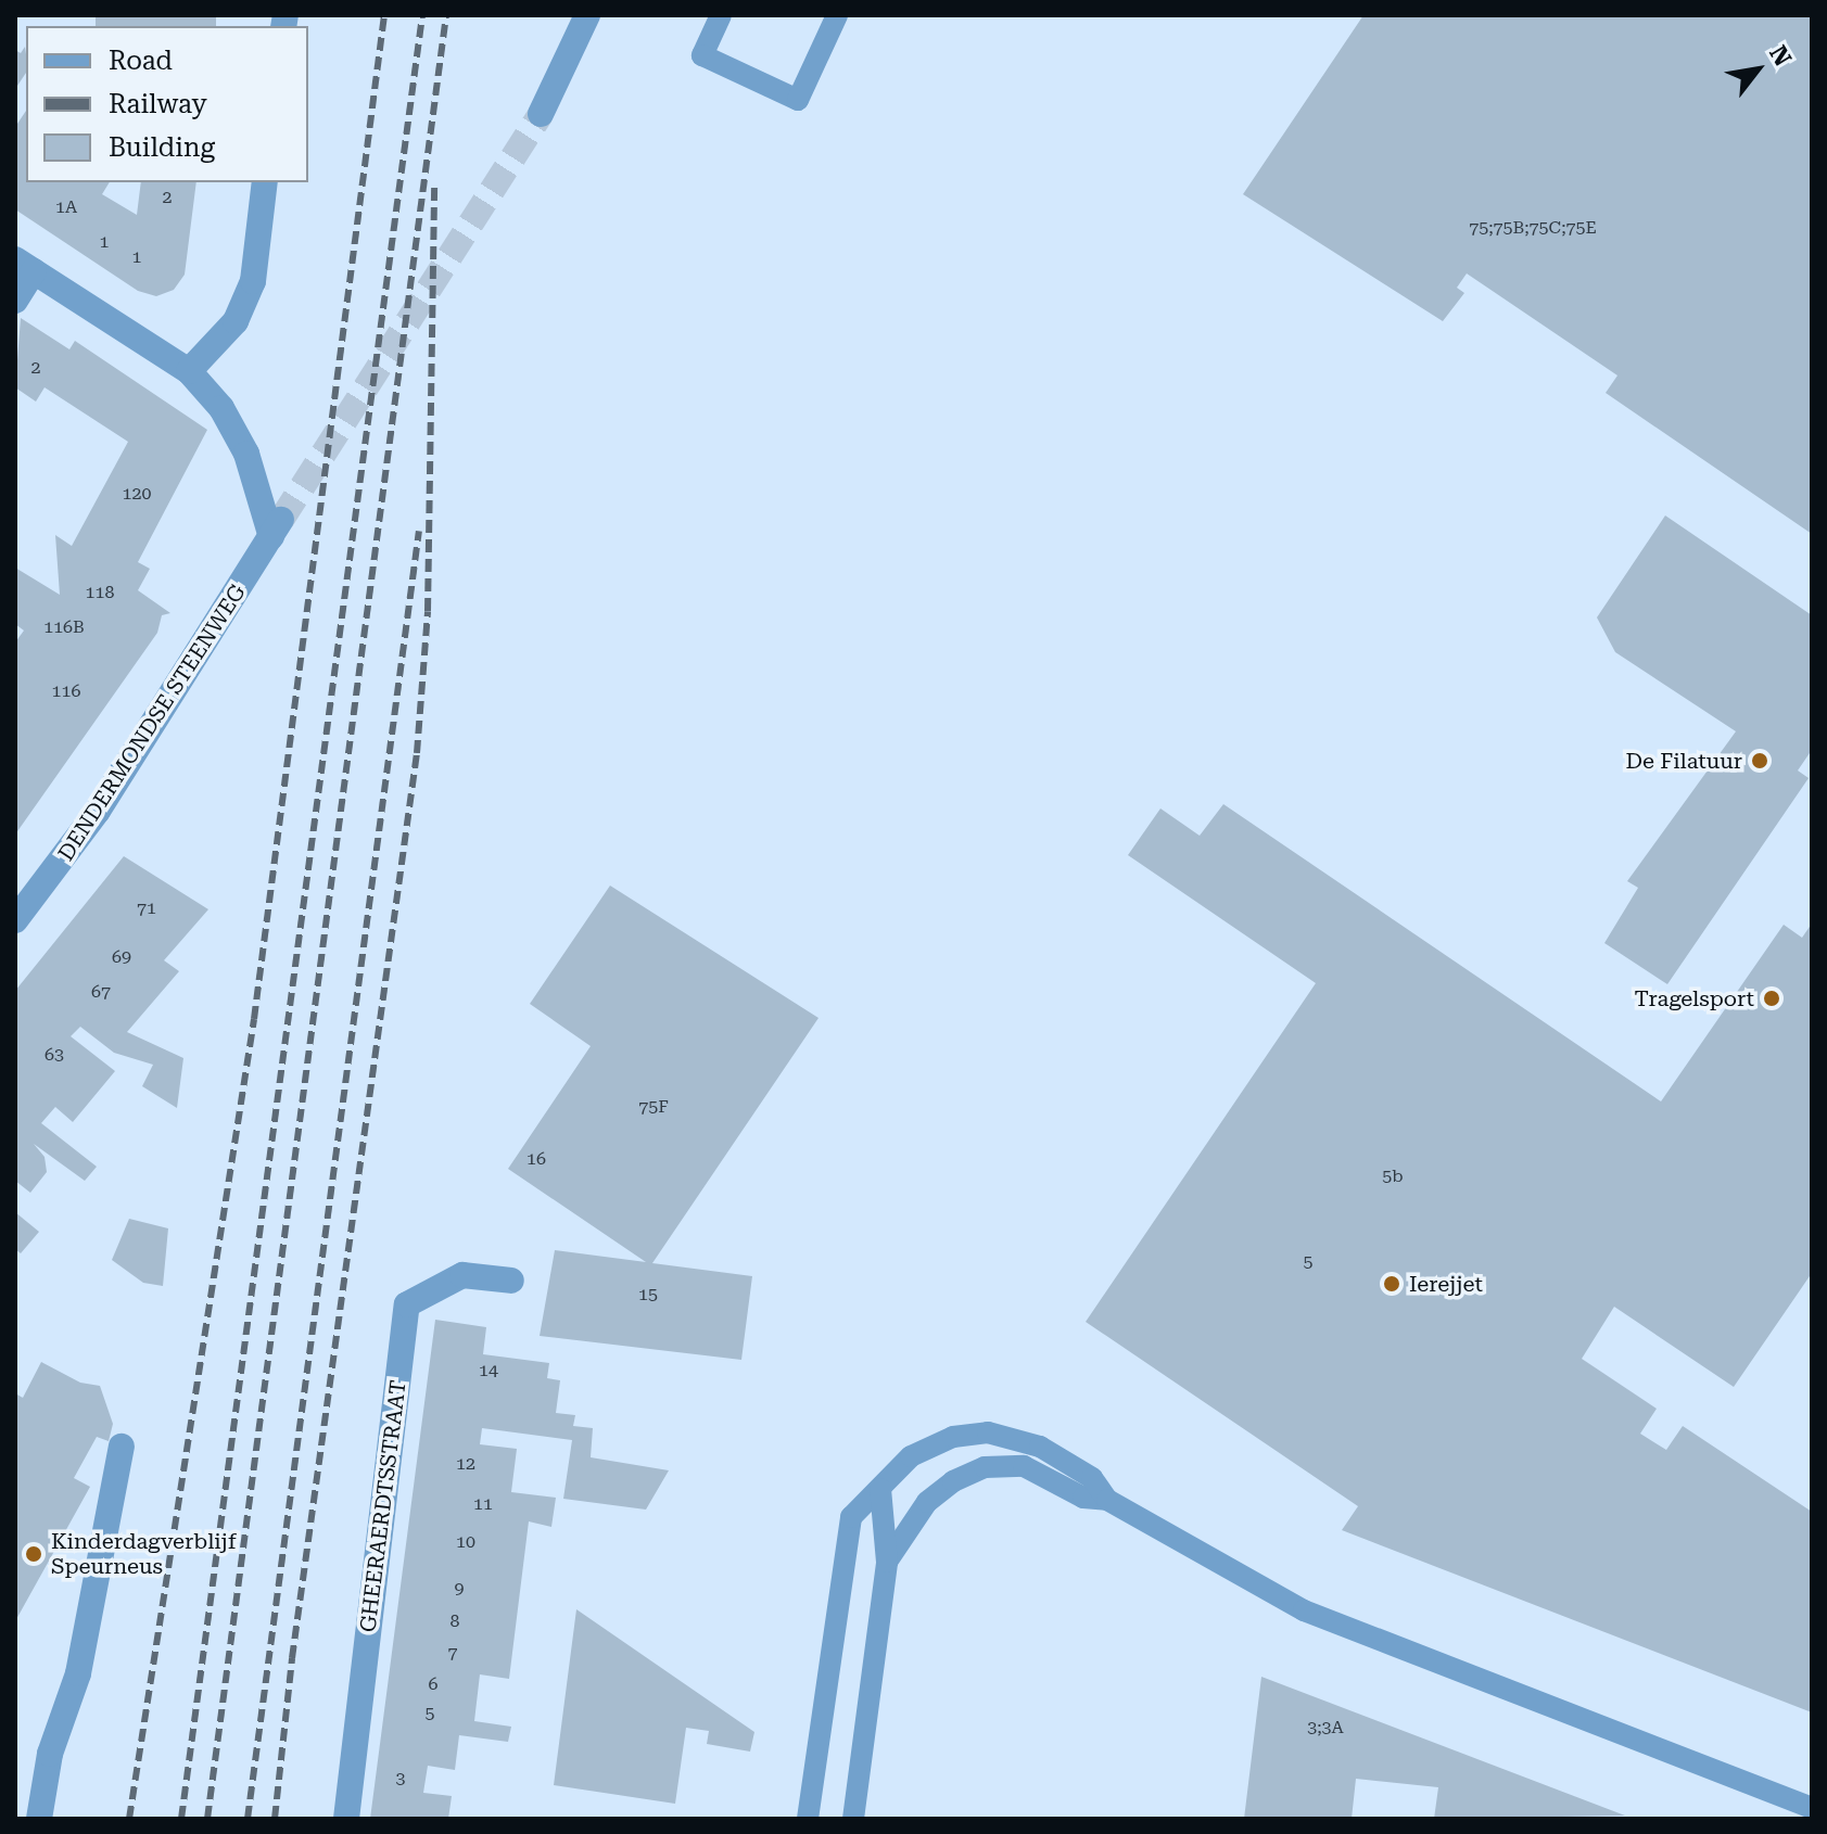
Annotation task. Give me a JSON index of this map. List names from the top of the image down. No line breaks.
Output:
{"streets":{"street":["DENDERMONDSE STEENWEG","GHEERAERDTSSTRAAT"]},"places":["De Filatuur","Tragelsport","Ierejjet","Kinderdagverblijf Speurneus"],"house_numbers":["2","1A","75;75B;75C;75E","1","1","2","120","118","116B","116","71","69","67","63","75F","16","5b","5","15","14","12","11","10","9","8","7","6","5","3;3A","3"],"legend":["Road","Railway","Building"],"north":"top right"}
